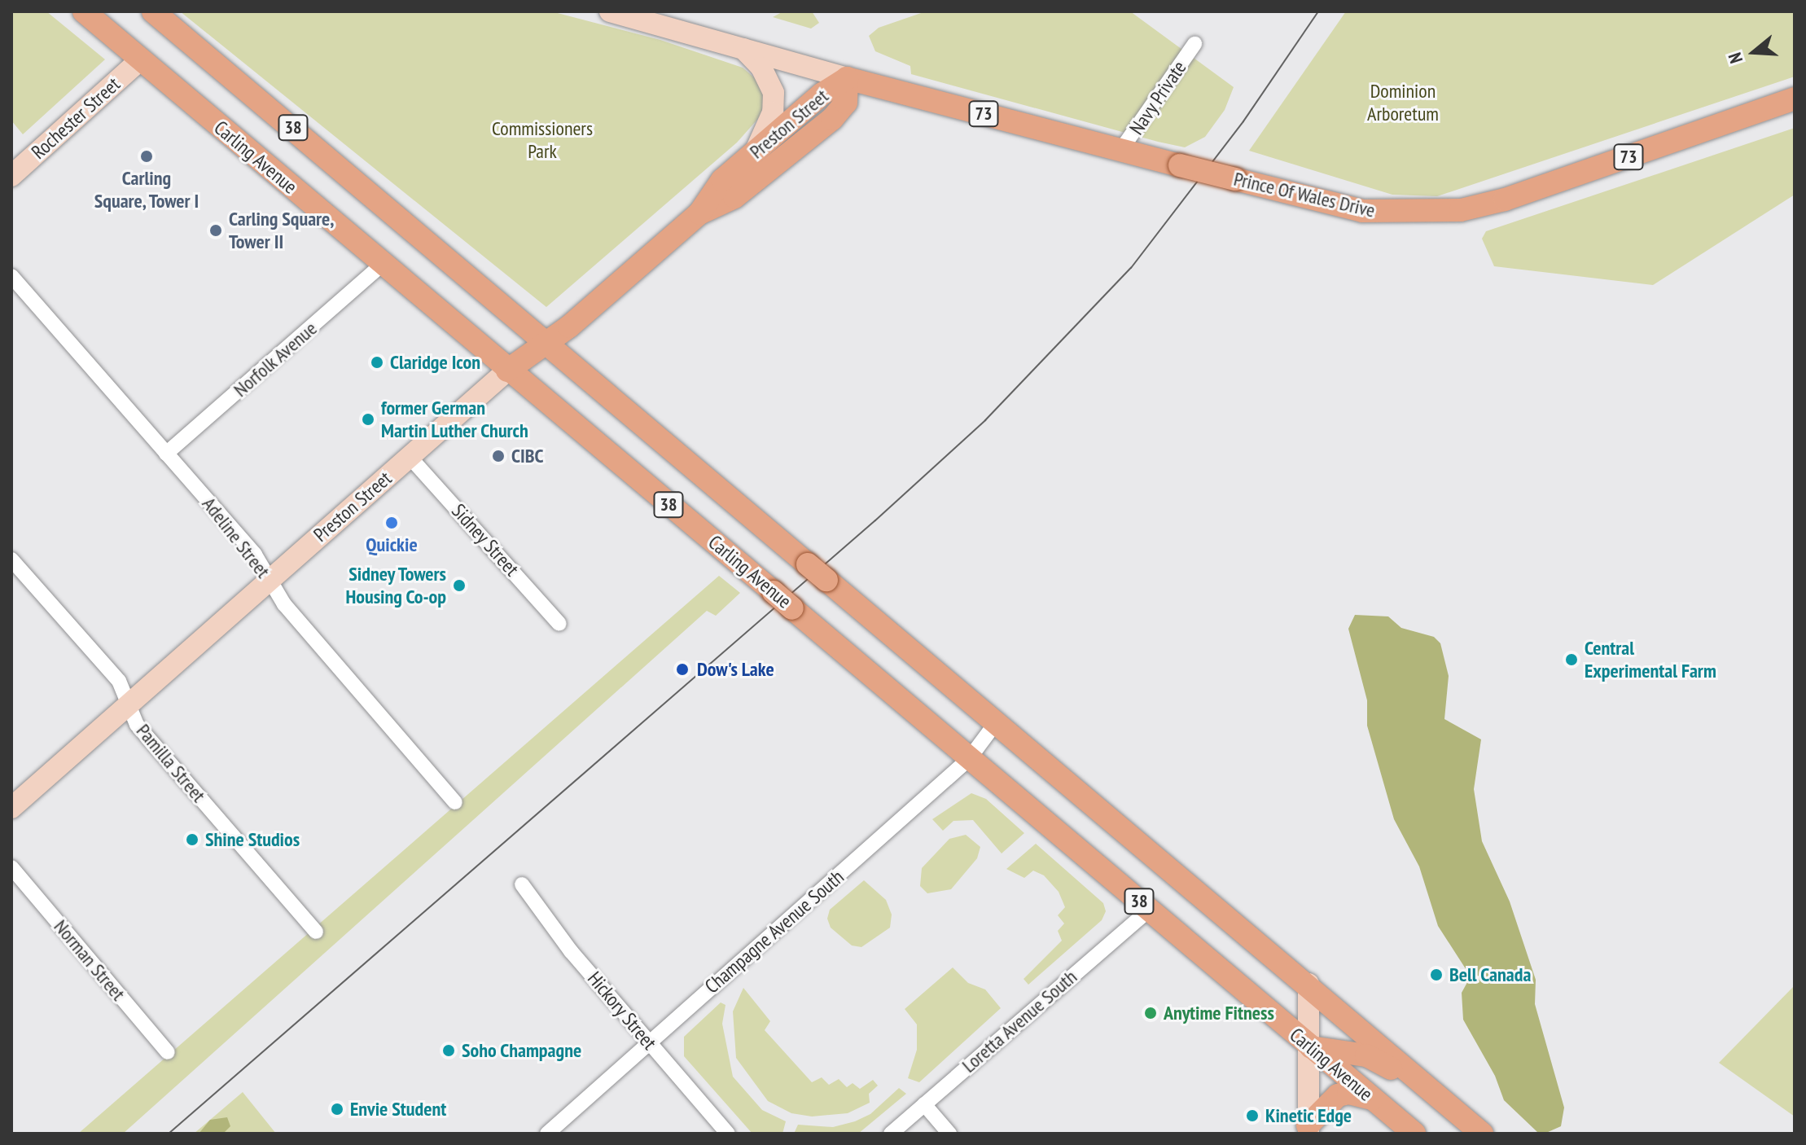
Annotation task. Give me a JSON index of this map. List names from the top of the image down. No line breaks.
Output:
{"streets":{"main road":["73","Rochester Street","Preston Street","38","Carling Avenue","Prince Of Wales Drive"],"street":["Navy Private","Norfolk Avenue","Adeline Street","Sidney Street","Pamilla Street","Champagne Avenue South","Norman Street","Hickory Street","Loretta Avenue South"]},"crossings":[["Navy Private","Prince Of Wales Drive"],["Rochester Street","Carling Avenue"],["Preston Street","38"],["Preston Street","Carling Avenue"],["Preston Street","Prince Of Wales Drive"],["Preston Street","Adeline Street"],["Preston Street","Sidney Street"],["Preston Street","Pamilla Street"],["38","Champagne Avenue South"],["Carling Avenue","Norfolk Avenue"],["Carling Avenue","Champagne Avenue South"],["Carling Avenue","Loretta Avenue South"],["Norfolk Avenue","Adeline Street"],["Champagne Avenue South","Hickory Street"]],"parks":["Dominion Arboretum","Commissioners Park"],"places":["Carling Square, Tower I","Carling Square, Tower II","Claridge Icon","former German Martin Luther Church","CIBC","Quickie","Sidney Towers Housing Co-op","Central Experimental Farm","Dow's Lake","Shine Studios","Bell Canada","Anytime Fitness","Soho Champagne","Envie Student","Kinetic Edge"],"north":"left"}
